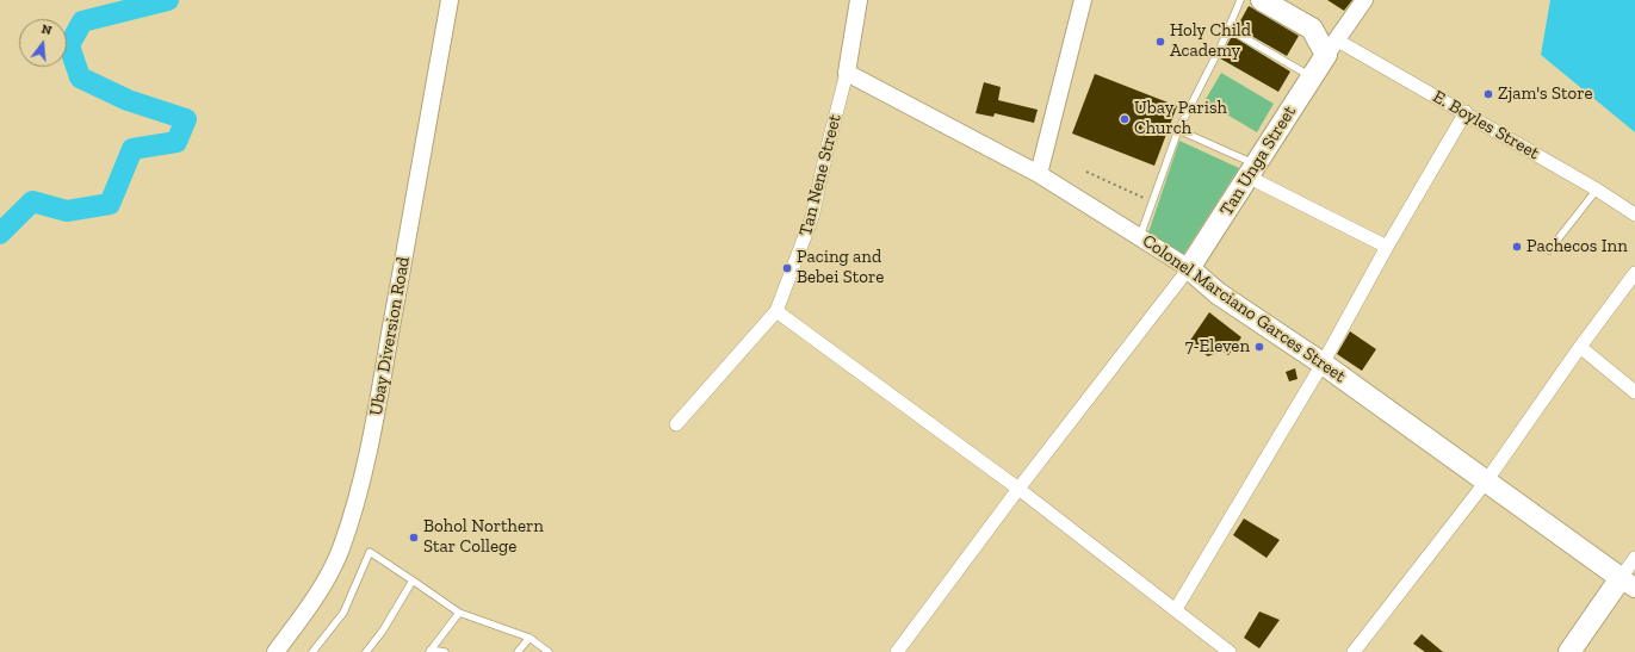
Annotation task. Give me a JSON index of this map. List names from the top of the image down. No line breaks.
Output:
{"streets":{"main road":["Tan Unga Street","Colonel Marciano Garces Street"],"street":["E. Boyles Street","Tan Nene Street","Ubay Diversion Road"]},"crossings":[["E. Boyles Street","Tan Unga Street"],["Tan Unga Street","Colonel Marciano Garces Street"],["Tan Nene Street","Colonel Marciano Garces Street"]],"places":["Holy Child Academy","Zjam's Store","Ubay Parish Church","Pachecos Inn","Pacing and Bebei Store","7-Eleven","Bohol Northern Star College"],"north":"top"}
